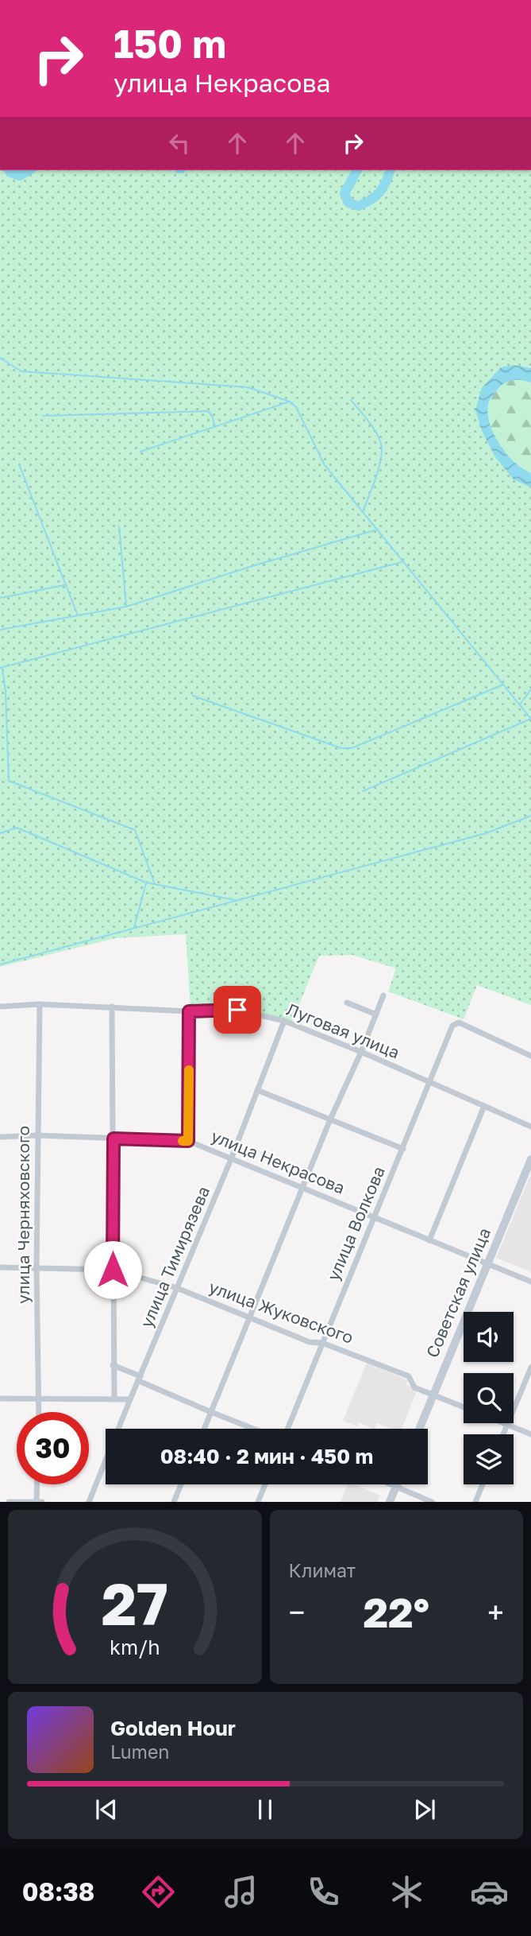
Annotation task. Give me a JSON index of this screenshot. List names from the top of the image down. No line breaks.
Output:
{"streets":{"street":["Луговая улица","улица Некрасова","улица Черняховского","улица Волкова","улица Тимирязева","Советская улица","улица Жуковского"]},"crossings":[["Луговая улица","улица Черняховского"],["Луговая улица","улица Волкова"],["Луговая улица","улица Тимирязева"],["улица Некрасова","улица Черняховского"],["улица Некрасова","улица Волкова"],["улица Некрасова","улица Тимирязева"],["улица Некрасова","Советская улица"],["улица Черняховского","улица Жуковского"],["улица Волкова","улица Жуковского"],["улица Тимирязева","улица Жуковского"],["Советская улица","улица Жуковского"]],"page":{"turn":["150 m","улица Некрасова"],"limit":"30","trip":"08:40 · 2 мин · 450 m","tile":"Климат","heat":["−","22°","+"],"song":["Golden Hour","Lumen"],"tabs":"08:38","gauge":["27","km/h"]}}
